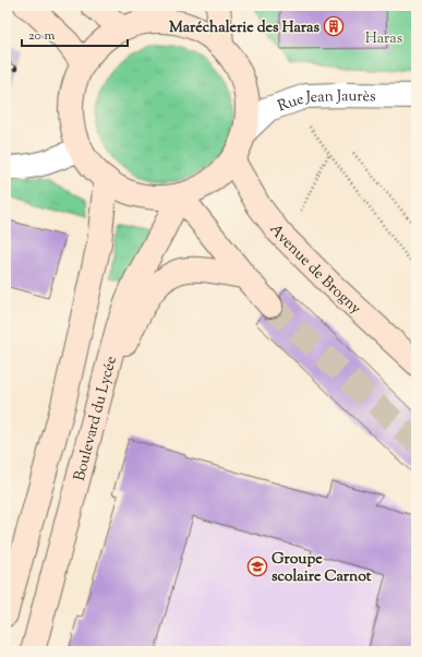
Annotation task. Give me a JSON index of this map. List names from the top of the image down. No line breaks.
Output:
{"streets":{"main road":["Avenue de Brogny","Boulevard du Lycée"],"street":["Rue Jean Jaurès"]},"parks":["Haras"],"places":{"building":["Maréchalerie des Haras"],"school or university":["Groupe scolaire Carnot"]},"scale_bar":"20 m"}
